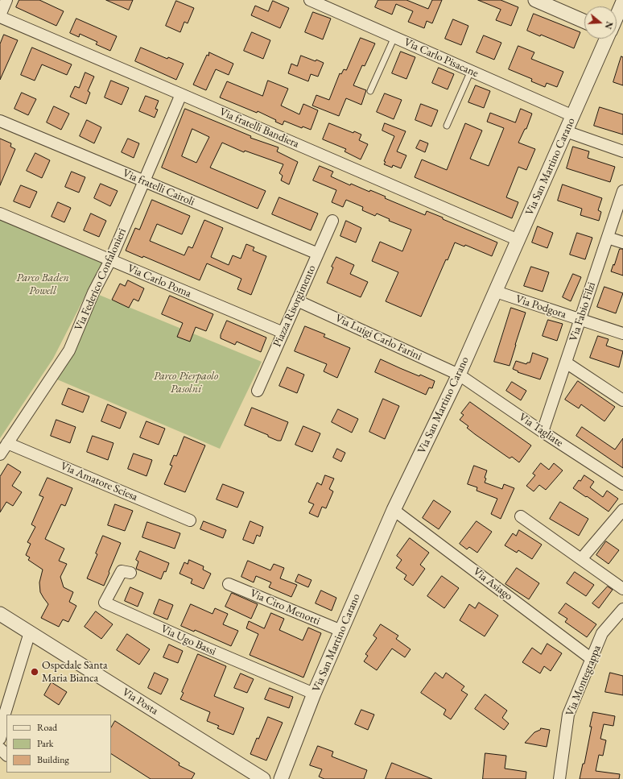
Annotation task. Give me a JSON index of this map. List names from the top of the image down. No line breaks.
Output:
{"streets":{"street":["Via Carlo Pisacane","Via fratelli Bandiera","Via San Martino Carano","Via fratelli Cairoli","Via Federico Confalonieri","Via Carlo Poma","Piazza Risorgimento","Via Podgora","Via Fabio Filzi","Via Luigi Carlo Farini","Via Tagliate","Via Amatore Sciesa","Via Asiago","Via Ciro Menotti","Via Ugo Bassi","Via Montegrappa","Via Posta"]},"crossings":[["Via Carlo Pisacane","Via San Martino Carano"],["Via fratelli Bandiera","Via San Martino Carano"],["Via fratelli Bandiera","Via Federico Confalonieri"],["Via San Martino Carano","Via Podgora"],["Via San Martino Carano","Via Luigi Carlo Farini"],["Via San Martino Carano","Via Tagliate"],["Via San Martino Carano","Via Asiago"],["Via San Martino Carano","Via Ciro Menotti"],["Via San Martino Carano","Via Ugo Bassi"],["Via fratelli Cairoli","Via Federico Confalonieri"],["Via fratelli Cairoli","Piazza Risorgimento"],["Via Federico Confalonieri","Via Carlo Poma"],["Via Federico Confalonieri","Via Amatore Sciesa"],["Via Carlo Poma","Piazza Risorgimento"],["Piazza Risorgimento","Via Luigi Carlo Farini"],["Via Podgora","Via Fabio Filzi"],["Via Fabio Filzi","Via Tagliate"],["Via Luigi Carlo Farini","Via Tagliate"],["Via Asiago","Via Montegrappa"]],"parks":["Parco Baden Powell","Parco Pierpaolo Pasolni"],"places":["Ospedale Santa Maria Bianca"],"legend":["Road","Park","Building"],"north":"right"}
